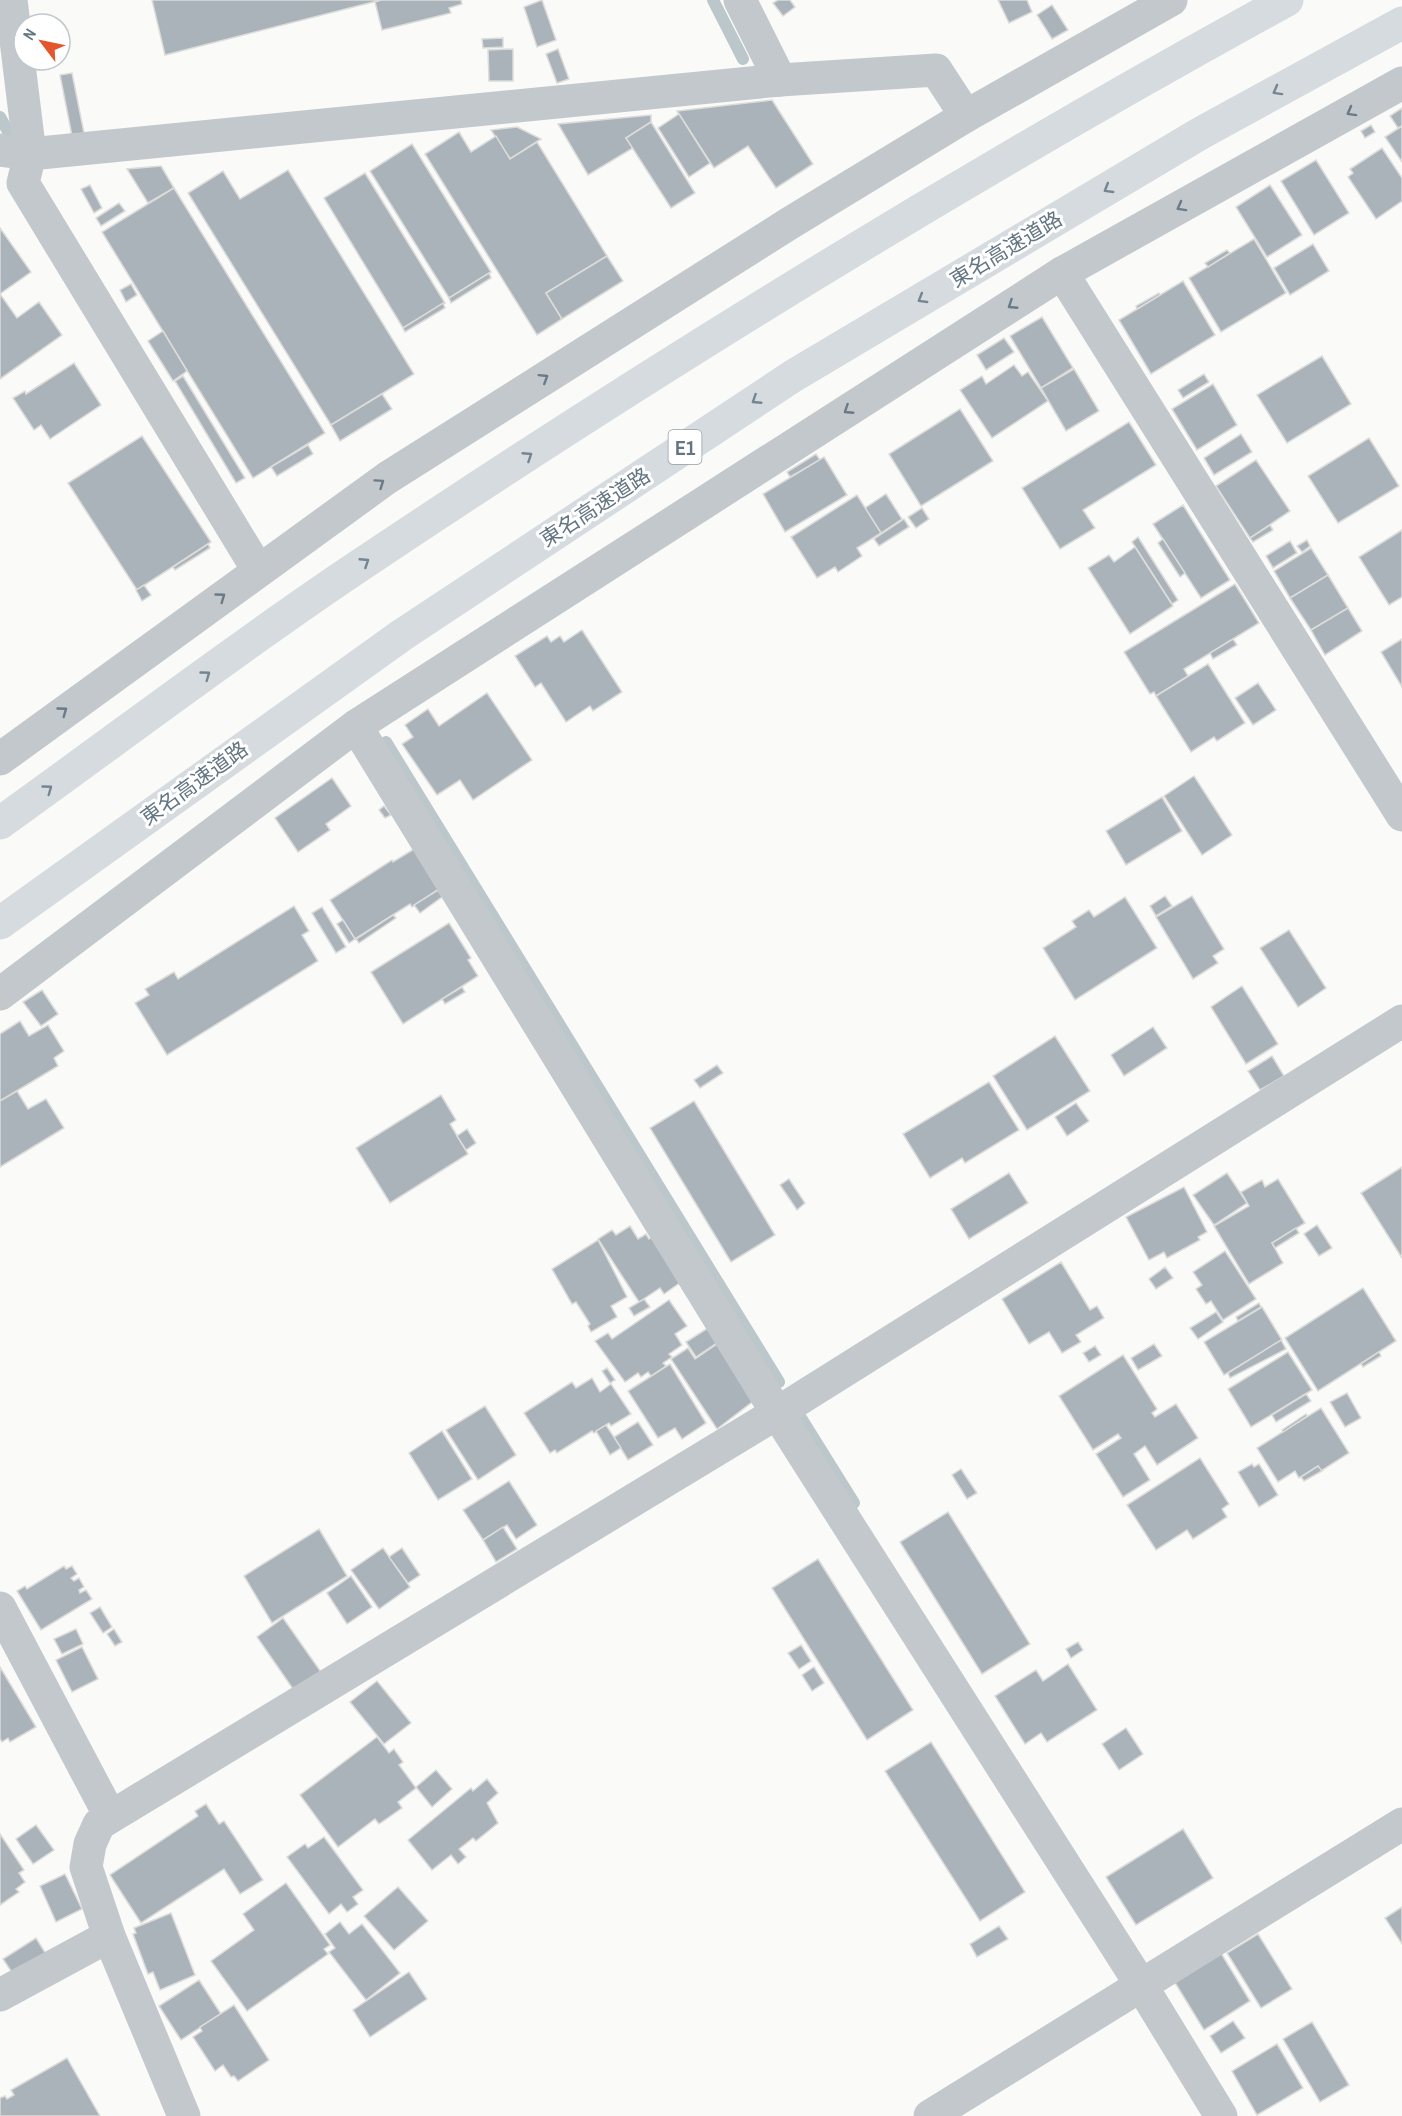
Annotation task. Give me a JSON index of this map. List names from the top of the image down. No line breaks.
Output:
{"streets":{"highway":["東名高速道路","E1"]},"north":"top left"}
